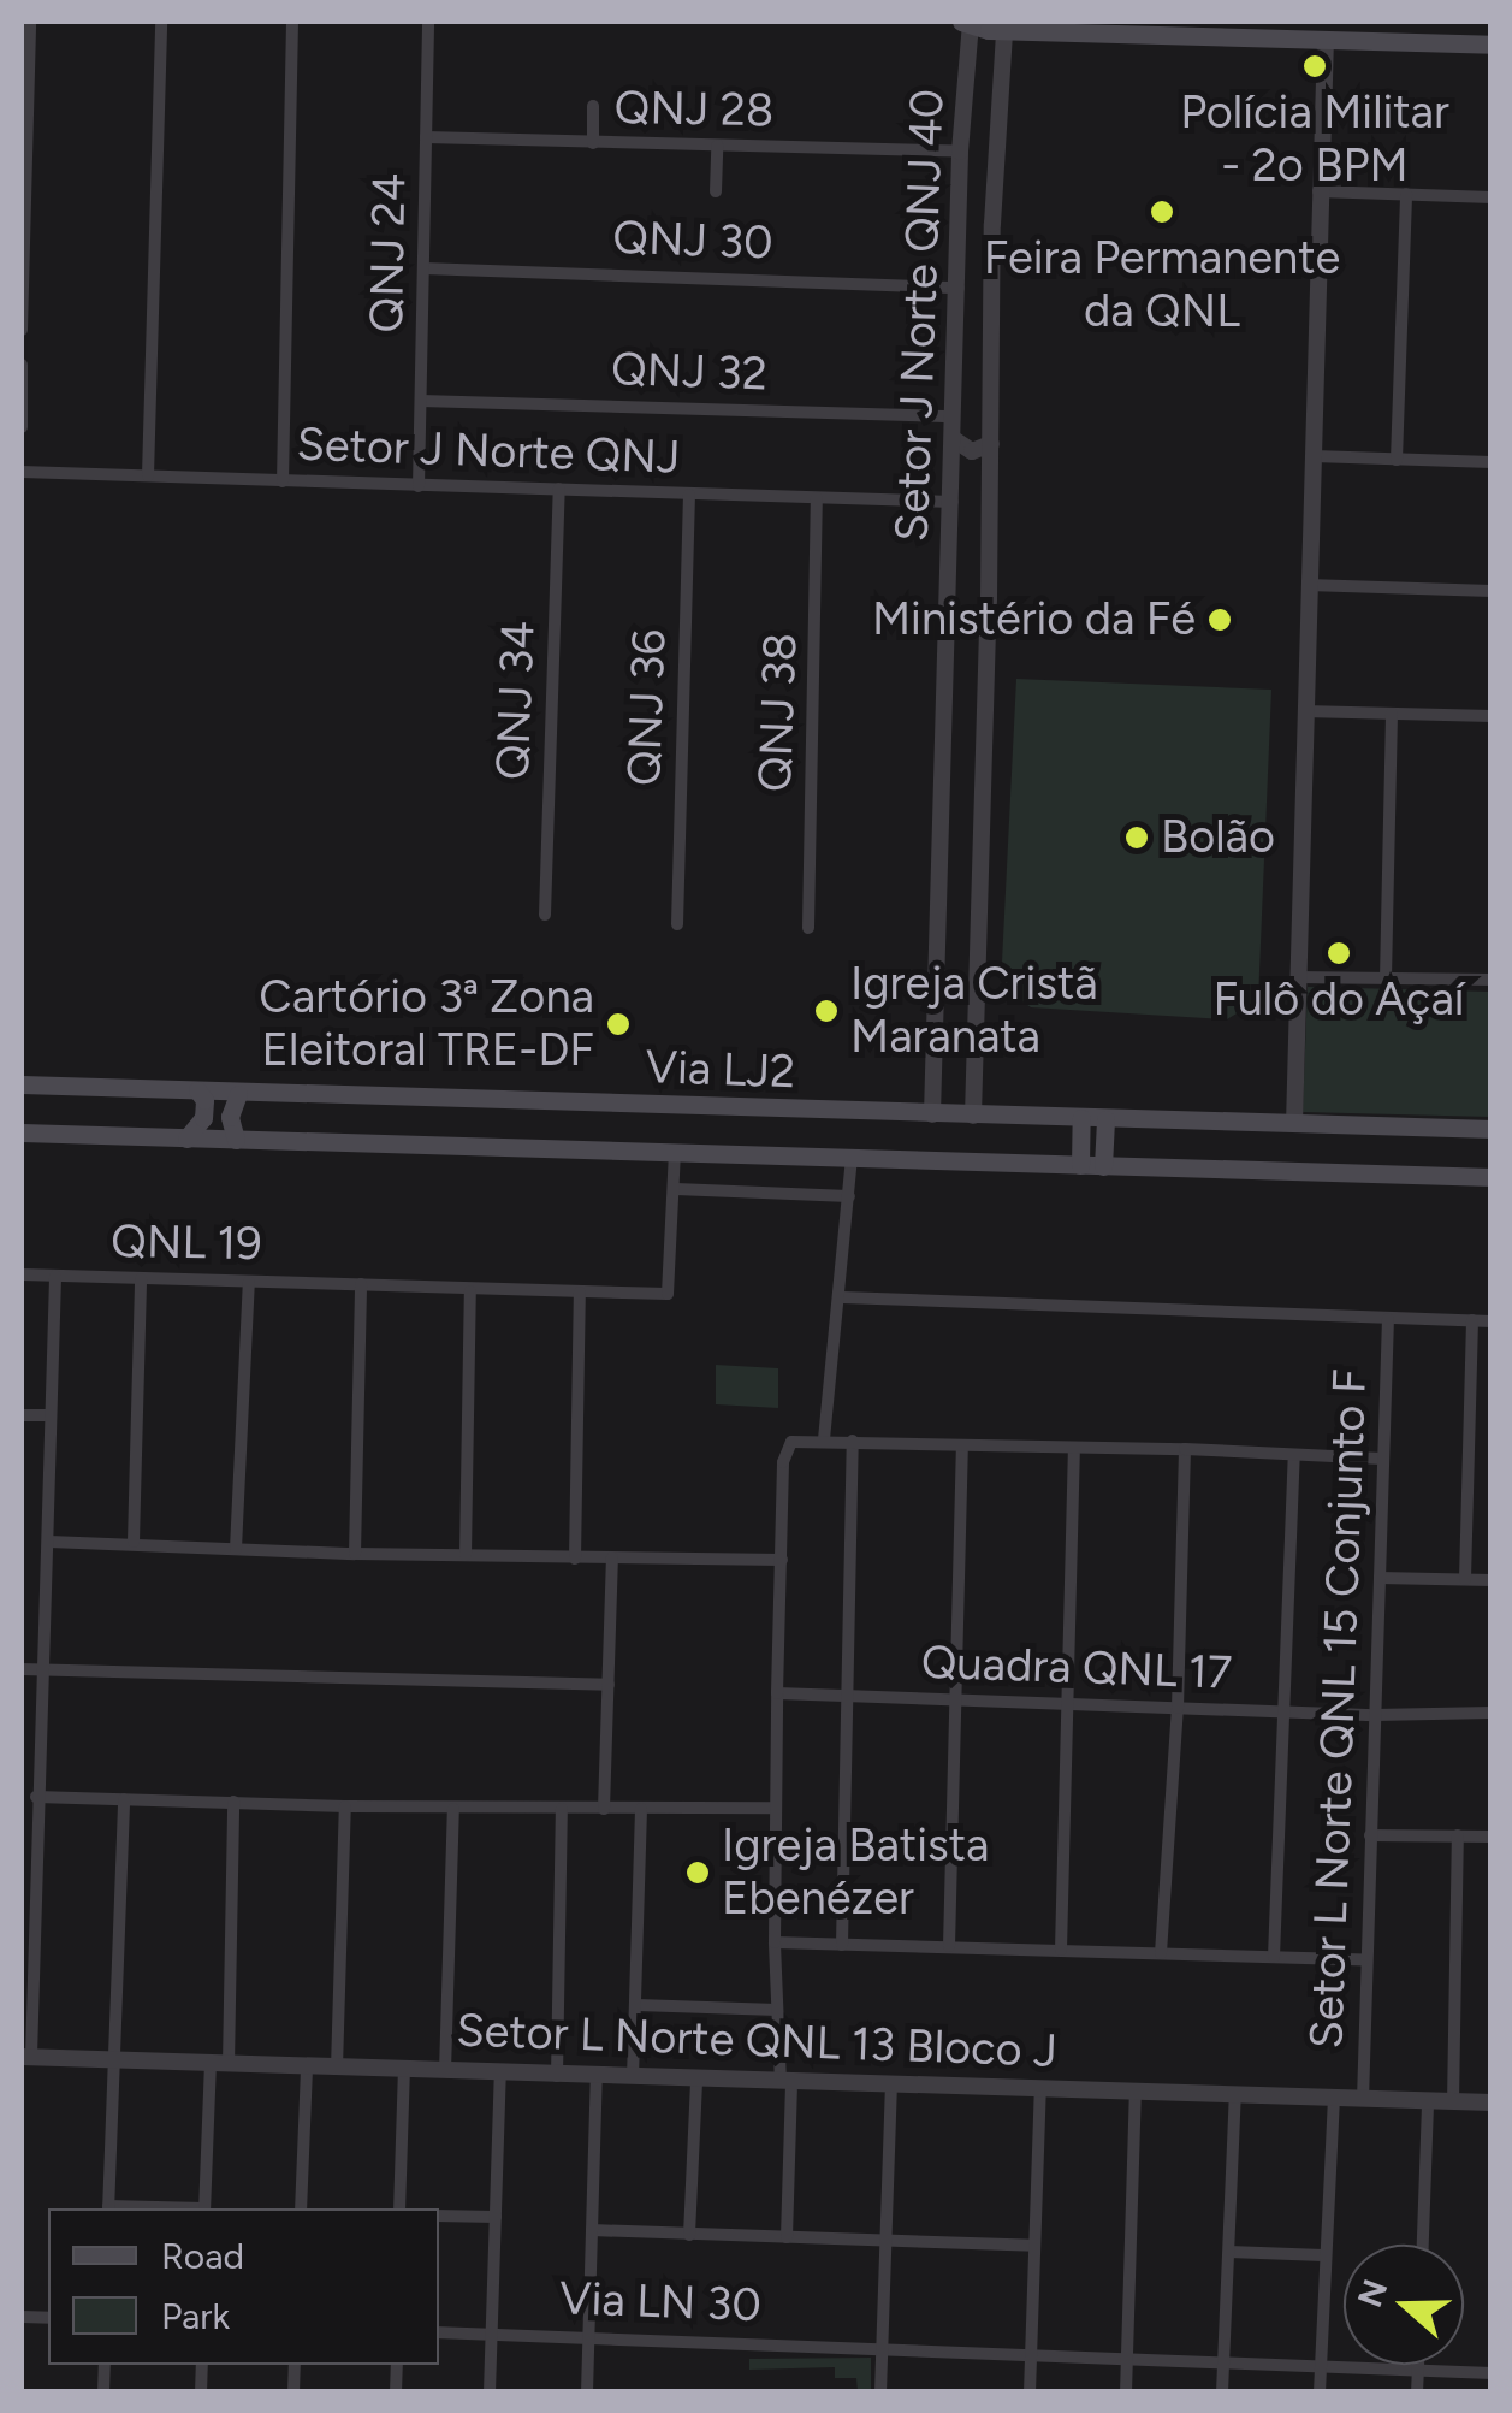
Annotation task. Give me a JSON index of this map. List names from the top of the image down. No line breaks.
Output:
{"streets":{"main road":["Via LJ2"],"street":["QNJ 28","QNJ 30","QNJ 24","Setor J Norte QNJ 40","QNJ 32","Setor J Norte QNJ","QNJ 34","QNJ 36","QNJ 38","QNL 19","Quadra QNL 17","Setor L Norte QNL 15 Conjunto F","Setor L Norte QNL 13 Bloco J","Via LN 30"]},"crossings":[["QNJ 28","QNJ 24"],["QNJ 28","Setor J Norte QNJ 40"],["QNJ 30","QNJ 24"],["QNJ 30","Setor J Norte QNJ 40"],["QNJ 24","QNJ 32"],["QNJ 24","Setor J Norte QNJ"],["Setor J Norte QNJ 40","QNJ 32"],["Setor J Norte QNJ 40","Setor J Norte QNJ"],["Setor J Norte QNJ 40","Via LJ2"],["Setor J Norte QNJ","QNJ 34"],["Setor J Norte QNJ","QNJ 36"],["Setor J Norte QNJ","QNJ 38"],["QNL 19","Setor L Norte QNL 13 Bloco J"],["Quadra QNL 17","Setor L Norte QNL 15 Conjunto F"],["Setor L Norte QNL 15 Conjunto F","Setor L Norte QNL 13 Bloco J"]],"places":["Polícia Militar - 2o BPM","Feira Permanente da QNL","Ministério da Fé","Bolão","Fulô do Açaí","Igreja Cristã Maranata","Cartório 3ª Zona Eleitoral TRE-DF","Igreja Batista Ebenézer"],"legend":["Road","Park"],"north":"left"}
